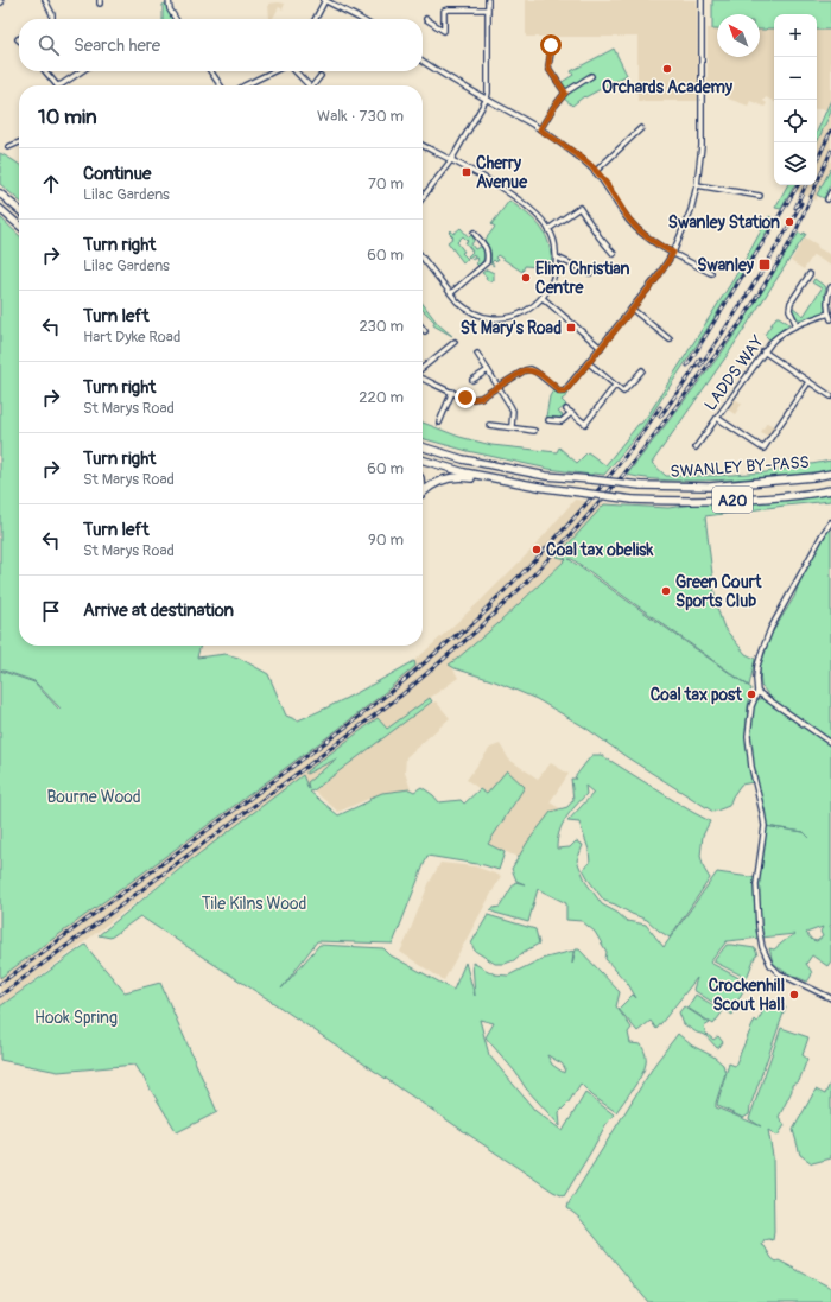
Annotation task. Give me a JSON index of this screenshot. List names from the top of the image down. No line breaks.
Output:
{"streets":{"highway":["SWANLEY BY-PASS","A20"],"street":["LADDS WAY"]},"crossings":[["SWANLEY BY-PASS","A20"]],"parks":["Bourne Wood","Tile Kilns Wood","Hook Spring"],"places":{"other":["Orchards Academy","Swanley Station","Elim Christian Centre","Coal tax obelisk","Green Court Sports Club","Coal tax post","Crockenhill Scout Hall"],"transit":["Cherry Avenue","Swanley","St Mary's Road"]},"north":"top left","page":{"map_buttons":["+","−"],"search":"Search here","heading":["10 min","Walk · 730 m"],"list":[["Continue","Lilac Gardens","70 m"],["Turn right","Lilac Gardens","60 m"],["Turn left","Hart Dyke Road","230 m"],["Turn right","St Marys Road","220 m"],["Turn right","St Marys Road","60 m"],["Turn left","St Marys Road","90 m"],"Arrive at destination"]}}
